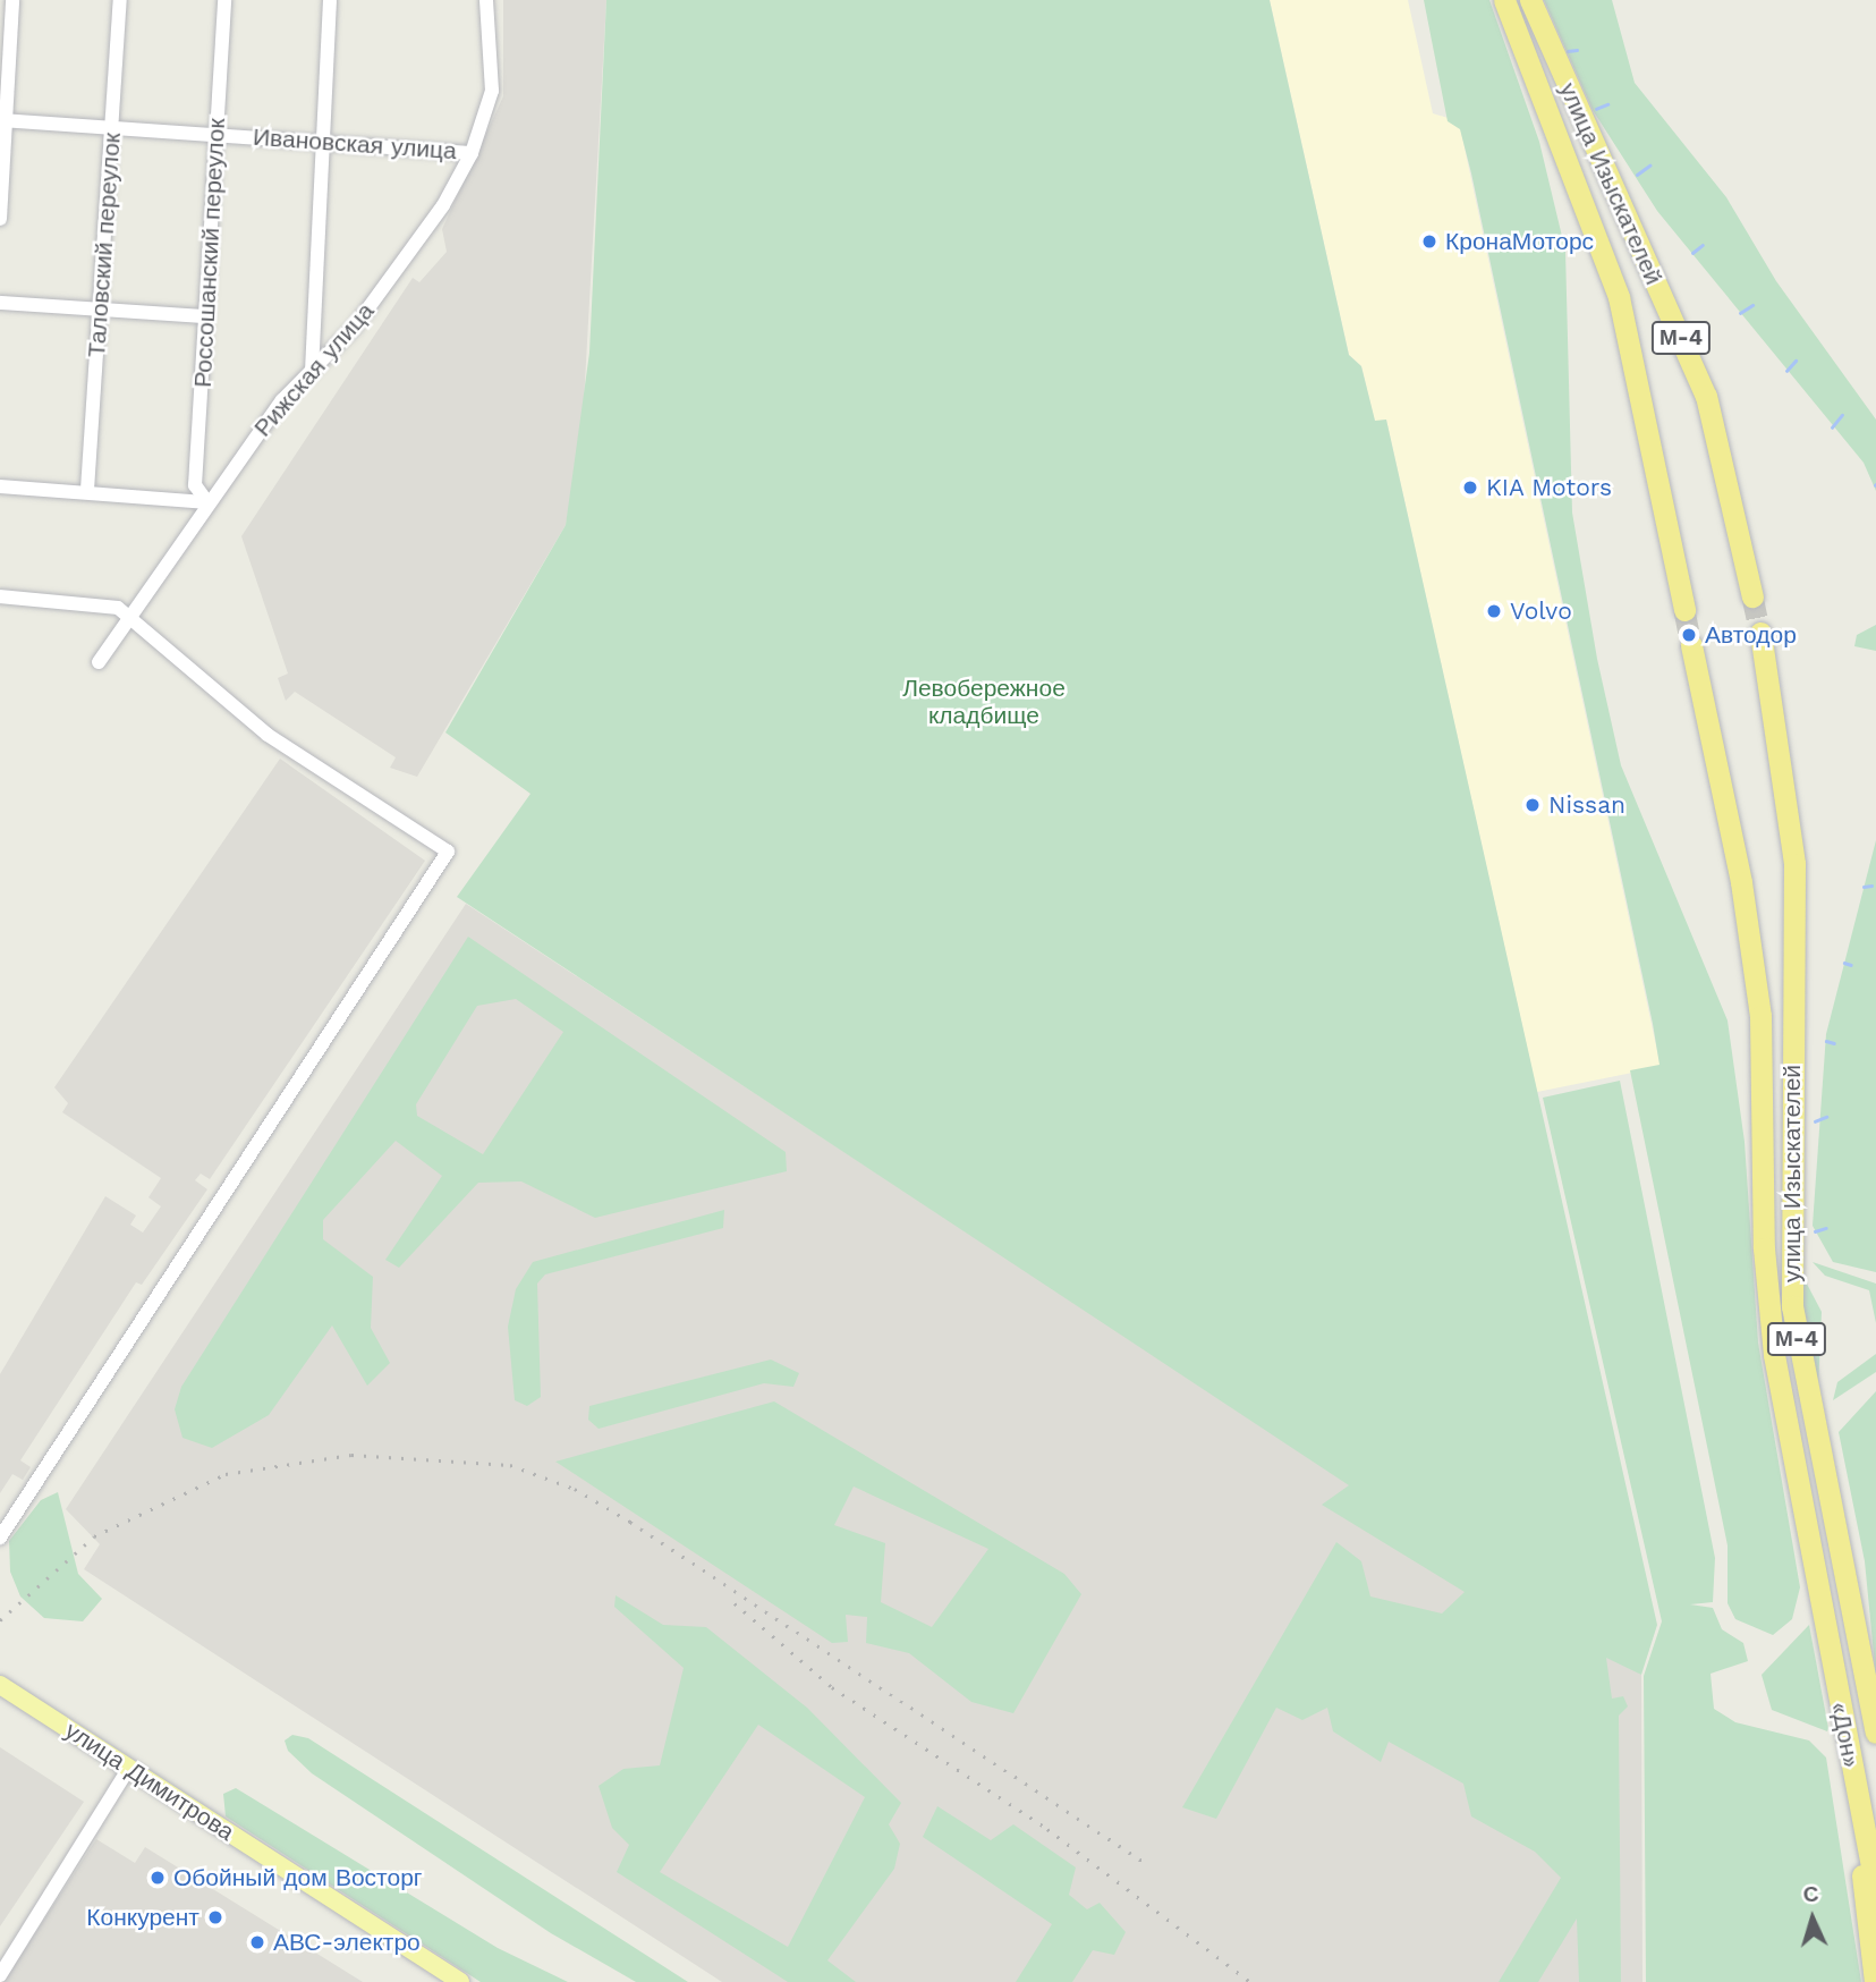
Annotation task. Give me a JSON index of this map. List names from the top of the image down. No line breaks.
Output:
{"streets":{"highway":["улица Изыскателей","М-4","«Дон»"],"main road":["улица Димитрова"],"street":["Ивановская улица","Таловский переулок","Россошанский переулок","Рижская улица"]},"crossings":[["Ивановская улица","Таловский переулок"],["Ивановская улица","Россошанский переулок"],["Ивановская улица","Рижская улица"],["улица Изыскателей","М-4"],["улица Изыскателей","«Дон»"],["Россошанский переулок","Рижская улица"]],"parks":["Левобережное кладбище"],"places":["КронаМоторс","KIA Motors","Volvo","Автодор","Nissan","Обойный дом Восторг","Конкурент","АВС-электро"],"north":"top"}
